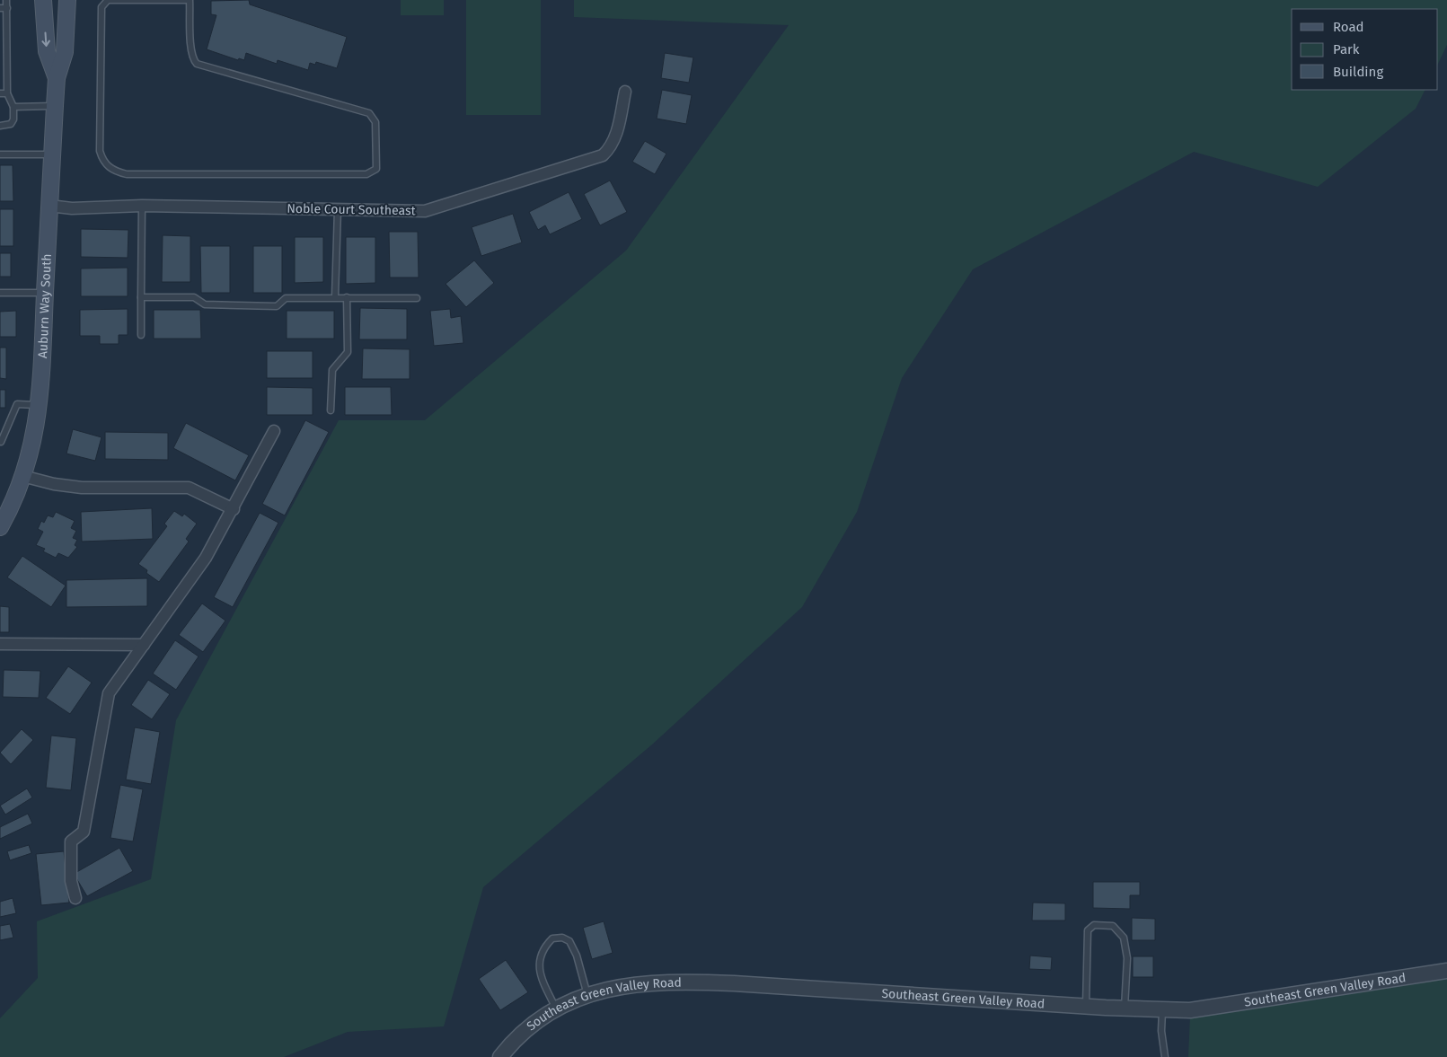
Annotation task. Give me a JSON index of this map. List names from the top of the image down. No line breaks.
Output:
{"streets":{"main road":["Auburn Way South"],"street":["Noble Court Southeast","Southeast Green Valley Road"]},"crossings":[["Noble Court Southeast","Auburn Way South"]],"legend":["Road","Park","Building"]}
